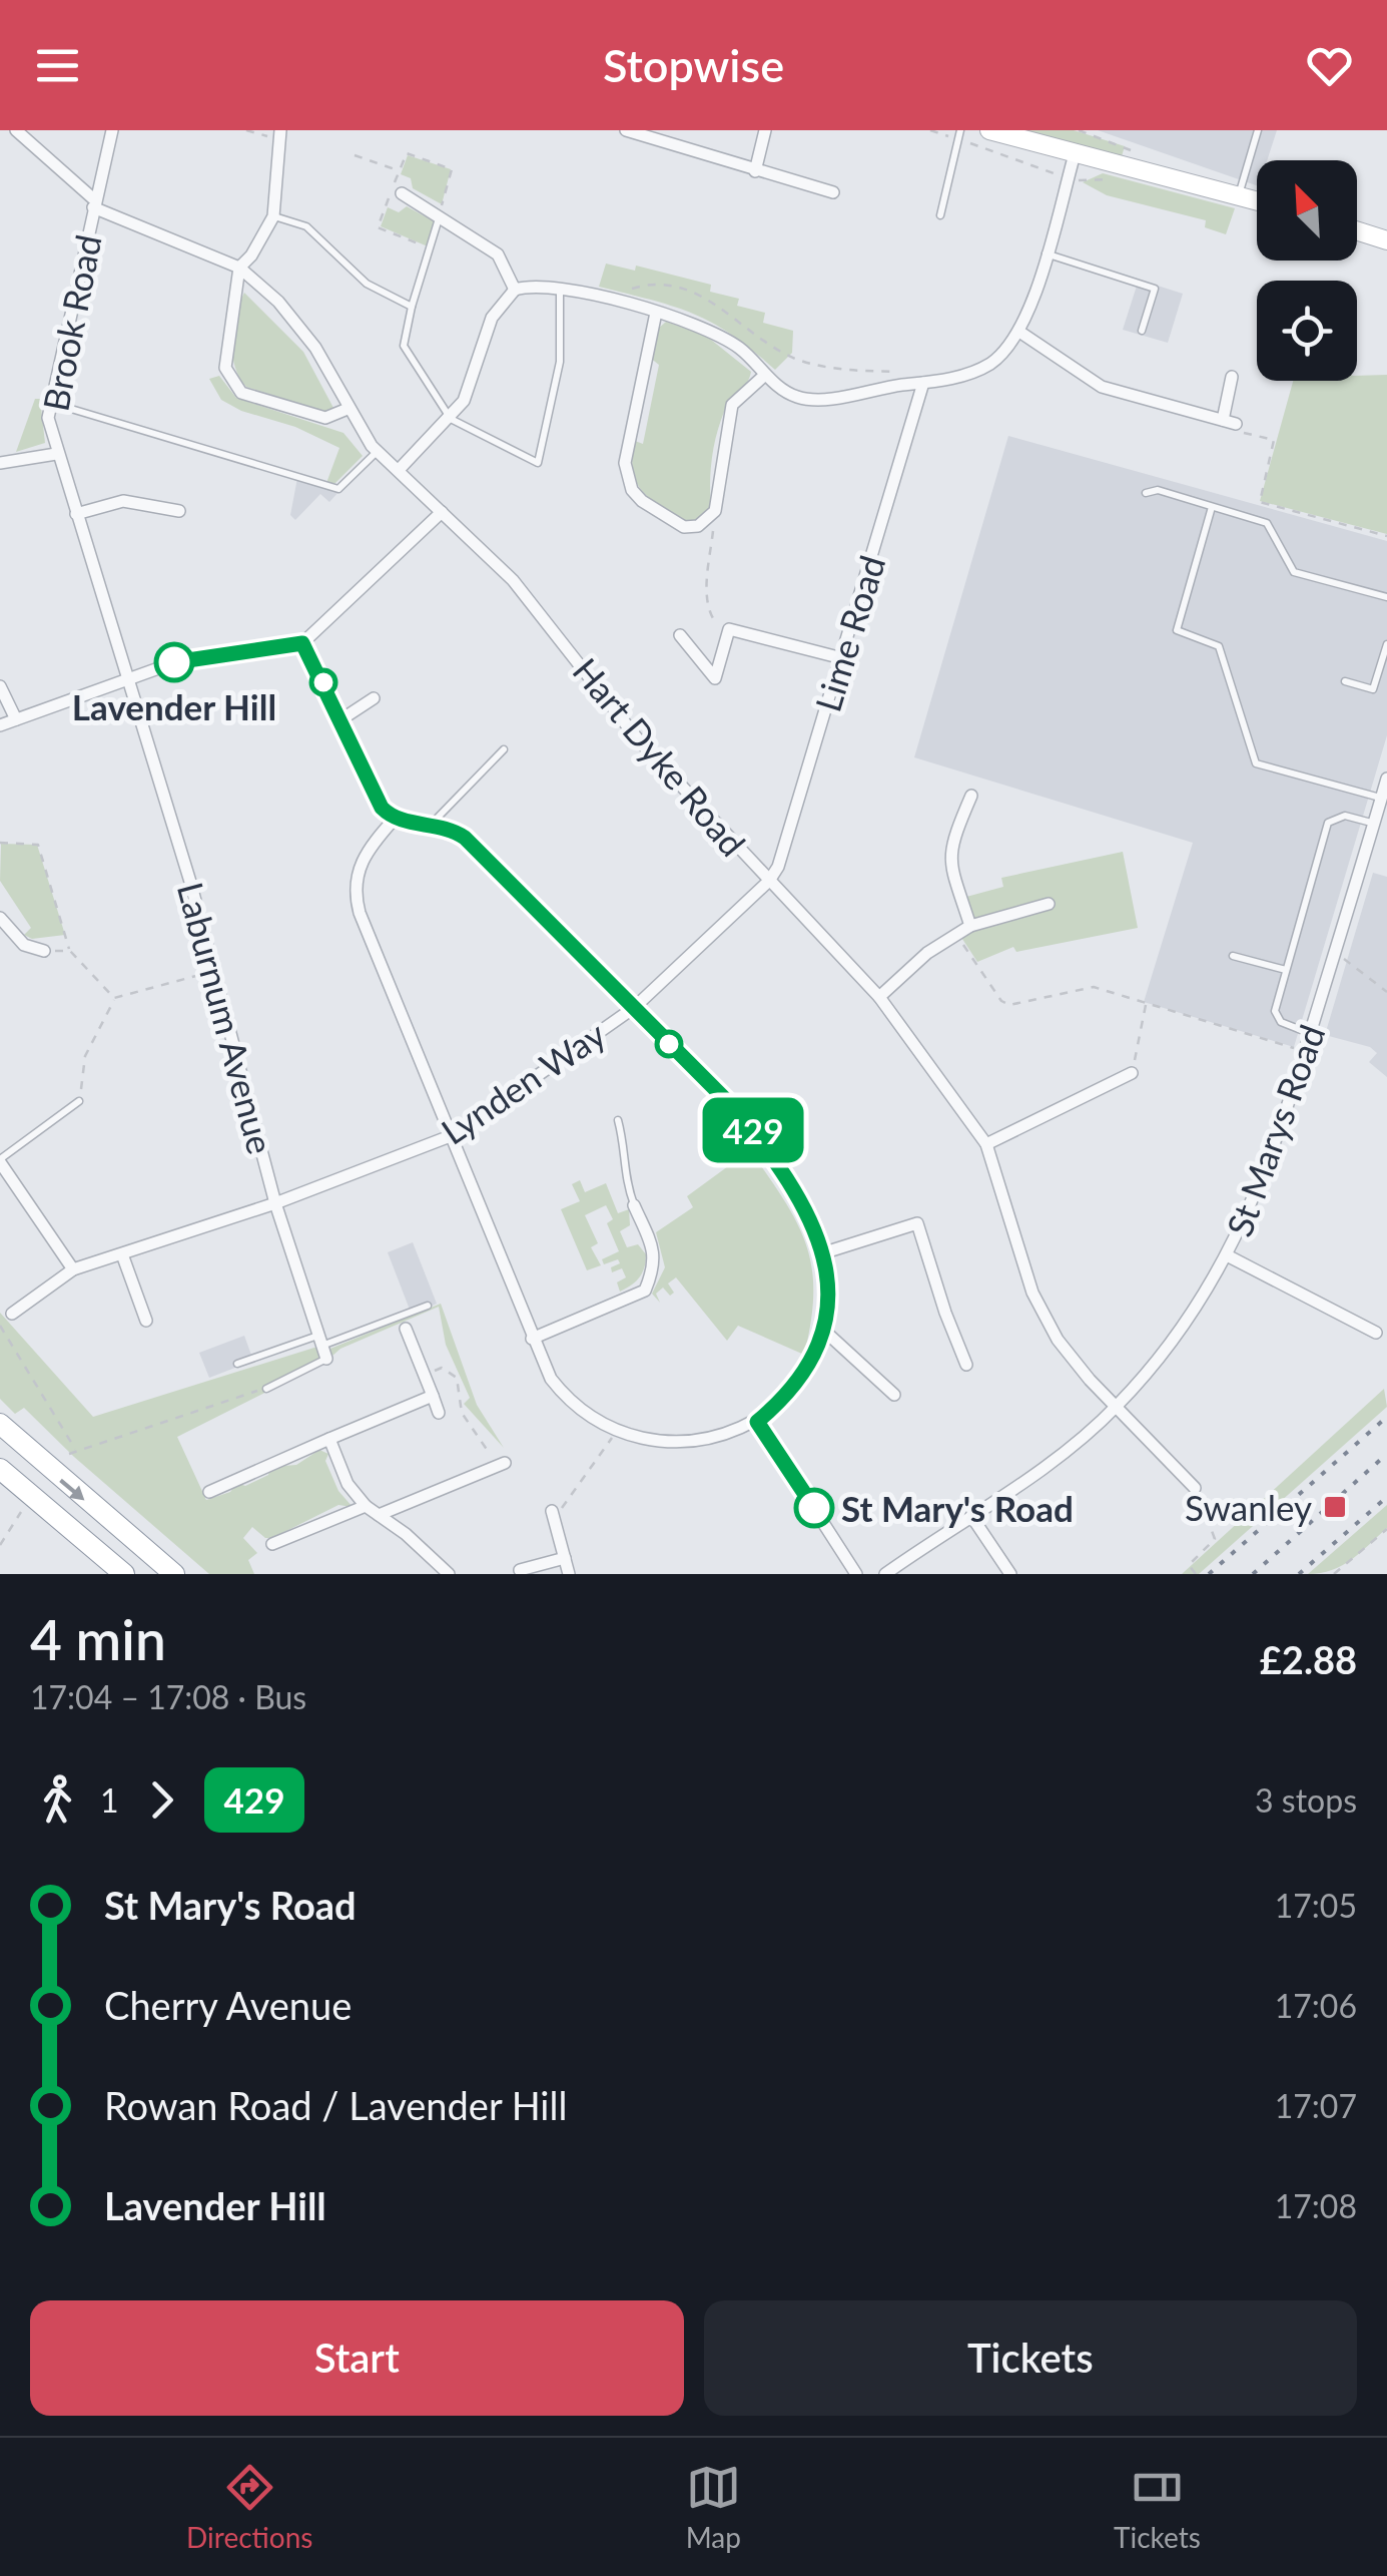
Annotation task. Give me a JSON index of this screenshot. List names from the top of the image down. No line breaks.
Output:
{"streets":{"street":["Brook Road","Lime Road","Hart Dyke Road","Laburnum Avenue","Lynden Way","St Marys Road"]},"crossings":[["Brook Road","Hart Dyke Road"],["Brook Road","Laburnum Avenue"],["Lime Road","Hart Dyke Road"],["Lime Road","Lynden Way"],["Hart Dyke Road","Lynden Way"],["Hart Dyke Road","St Marys Road"],["Laburnum Avenue","Lynden Way"]],"places":{"other":["Lavender Hill","St Mary's Road"],"transit":["Swanley"]},"lines":["bus line 429"],"north":"top left","page":{"header":"Stopwise","on_map":"429","heading":["4 min","17:04 – 17:08 · Bus","£2.88"],"legs":["1","429","3 stops"],"list":[{"name":"St Mary's Road","value":"17:05"},{"name":"Cherry Avenue","value":"17:06"},{"name":"Rowan Road / Lavender Hill","value":"17:07"},{"name":"Lavender Hill","value":"17:08"}],"buttons":["Start","Tickets"],"tabs":["Directions","Map","Tickets"]}}
